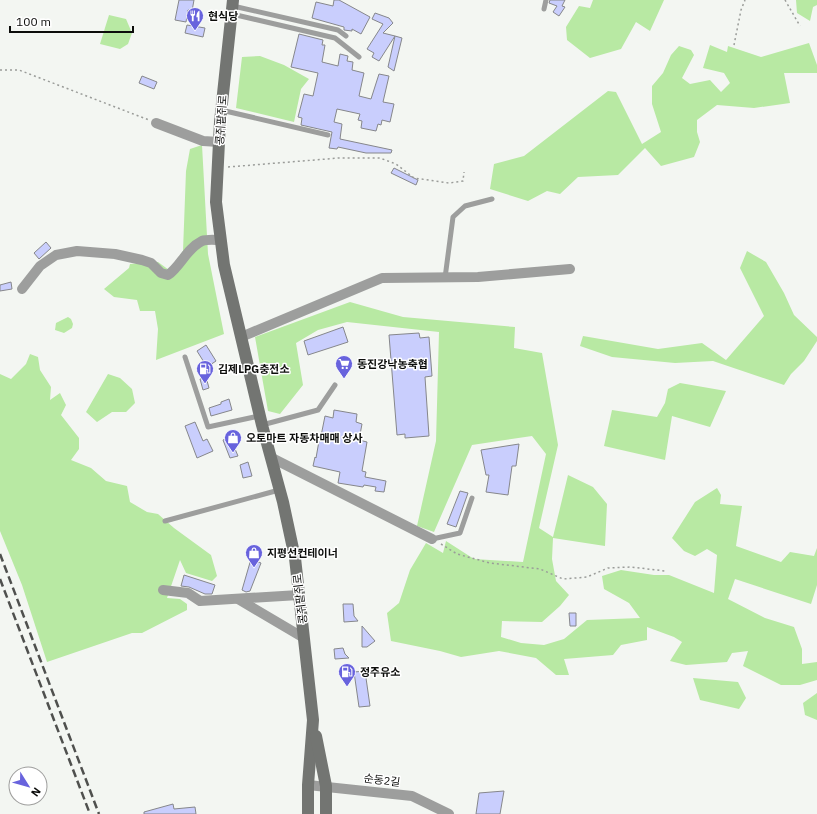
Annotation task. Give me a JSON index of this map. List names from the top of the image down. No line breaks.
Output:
{"streets":{"main road":["콩쥐팥쥐로"],"street":["순동2길"]},"crossings":[["콩쥐팥쥐로","순동2길"]],"places":{"restaurant":["현식당"],"supermarket":["동진강낙농축협"],"fuel station":["김제LPG충전소","정주유소"],"shop":["오토마트 자동차매매 상사","지평선컨테이너"]},"scale_bar":"100 m","north":"bottom right"}
